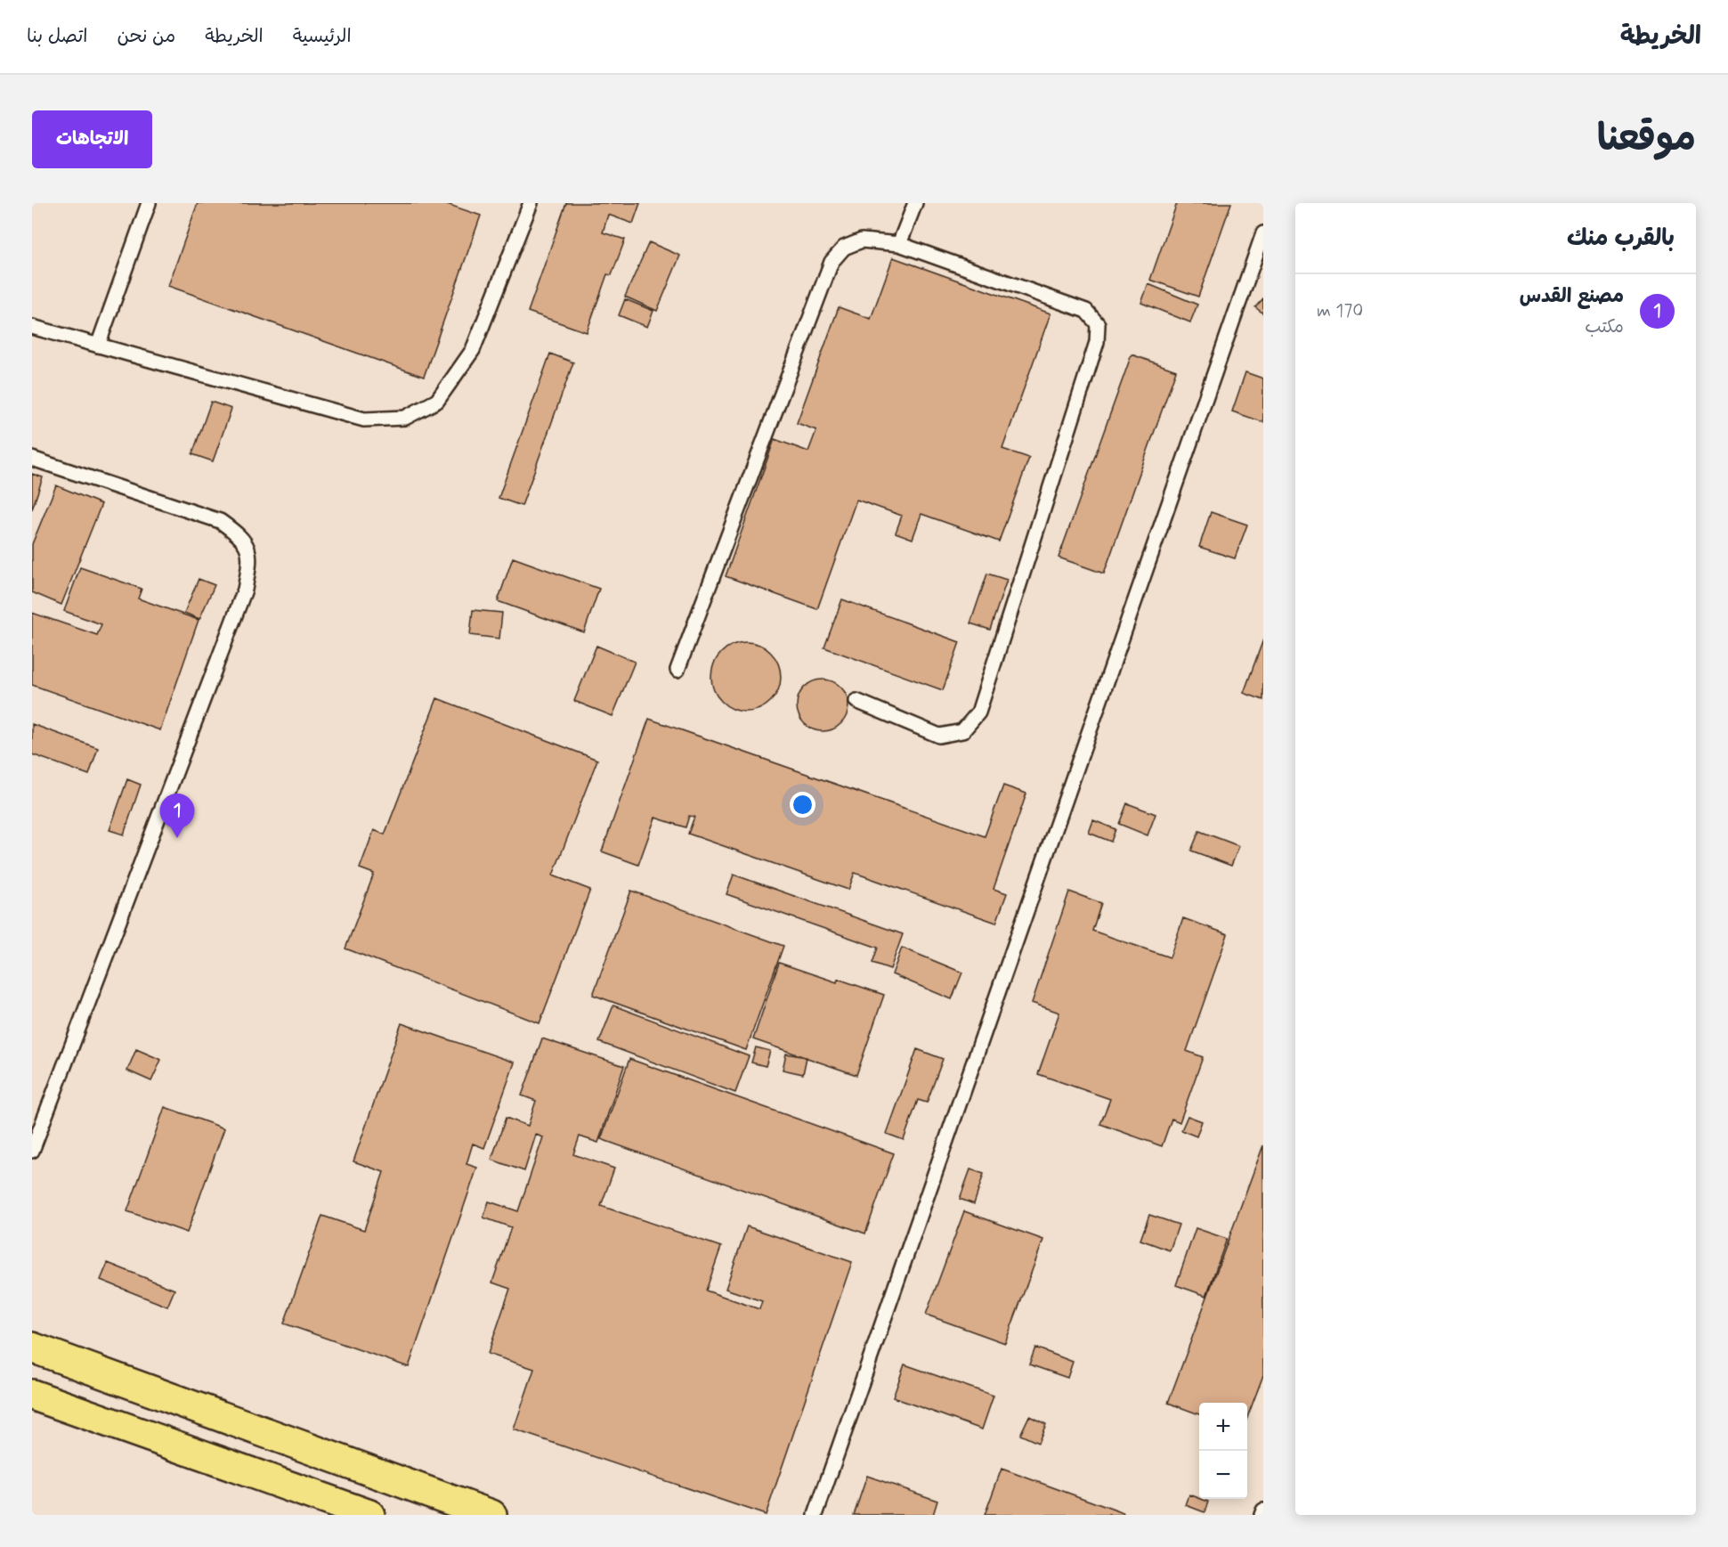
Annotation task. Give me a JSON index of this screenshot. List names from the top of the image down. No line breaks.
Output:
{"page":{"header":"الخريطة","nav":["الرئيسية","الخريطة","من نحن","اتصل بنا"],"title":"موقعنا","buttons":"الاتجاهات","heading":"بالقرب منك","list":[{"mark":"1","name":"مصنع القدس","note":"مكتب","value":"170 m"}],"pins":"1","map_buttons":["+","−"]}}
